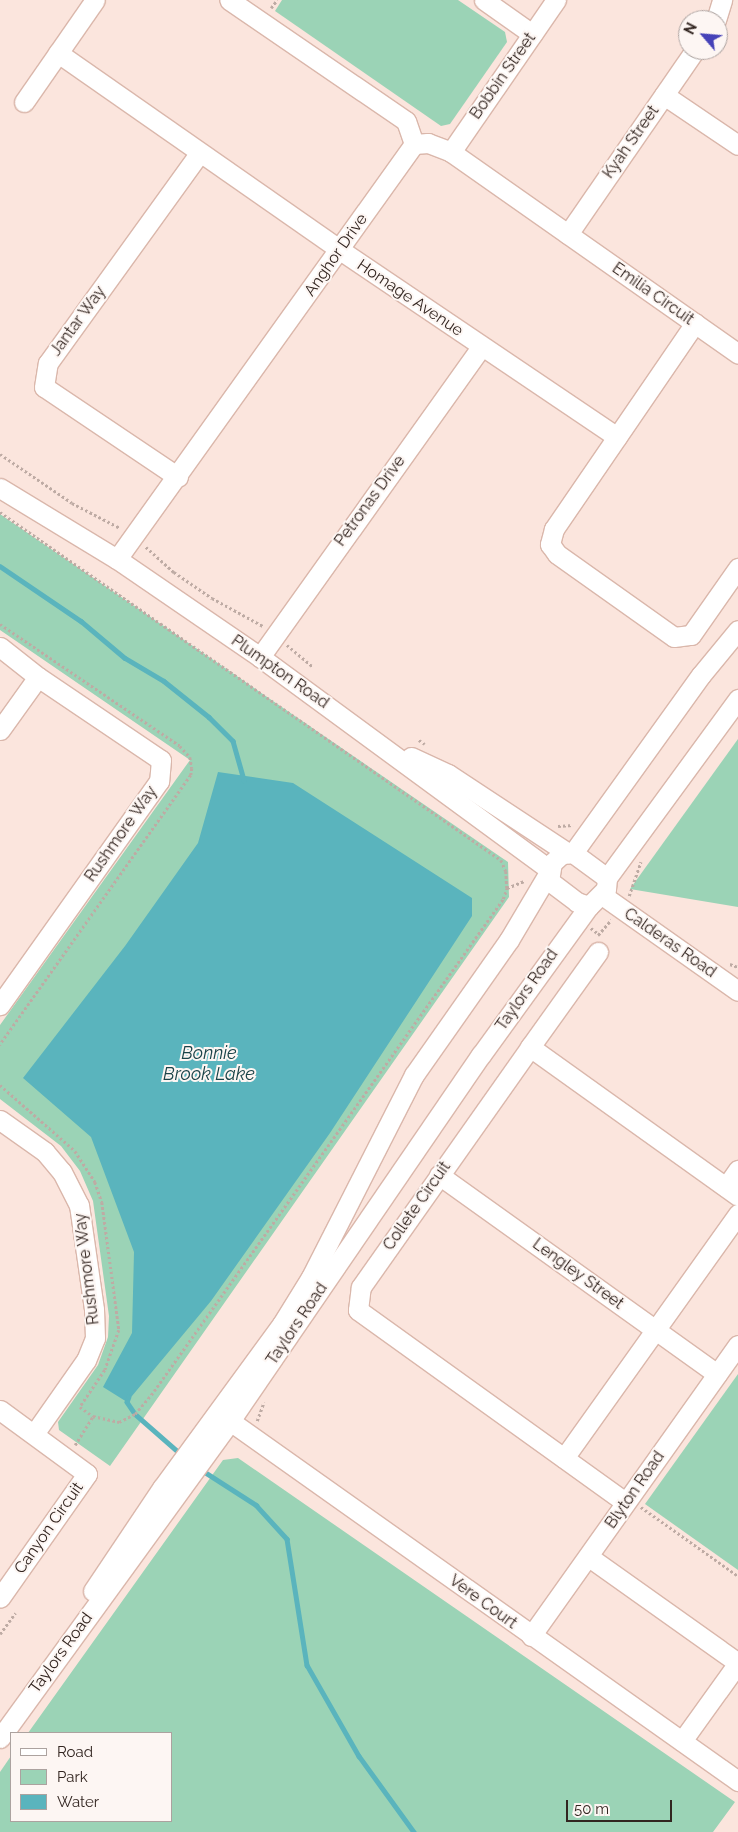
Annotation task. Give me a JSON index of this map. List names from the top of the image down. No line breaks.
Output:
{"streets":{"street":["Bobbin Street","Kyah Street","Anghor Drive","Emilia Circuit","Homage Avenue","Jantar Way","Petronas Drive","Plumpton Road","Rushmore Way","Calderas Road","Taylors Road","Collete Circuit","Lengley Street","Blyton Road","Canyon Circuit","Vere Court"]},"crossings":[["Bobbin Street","Emilia Circuit"],["Kyah Street","Emilia Circuit"],["Anghor Drive","Emilia Circuit"],["Anghor Drive","Homage Avenue"],["Anghor Drive","Jantar Way"],["Anghor Drive","Plumpton Road"],["Homage Avenue","Jantar Way"],["Homage Avenue","Petronas Drive"],["Petronas Drive","Plumpton Road"],["Plumpton Road","Calderas Road"],["Plumpton Road","Taylors Road"],["Rushmore Way","Canyon Circuit"],["Calderas Road","Taylors Road"],["Taylors Road","Vere Court"],["Collete Circuit","Lengley Street"],["Collete Circuit","Blyton Road"],["Lengley Street","Blyton Road"],["Blyton Road","Vere Court"]],"water":["Bonnie Brook Lake"],"legend":["Road","Park","Water"],"scale_bar":"50 m","north":"top left"}
